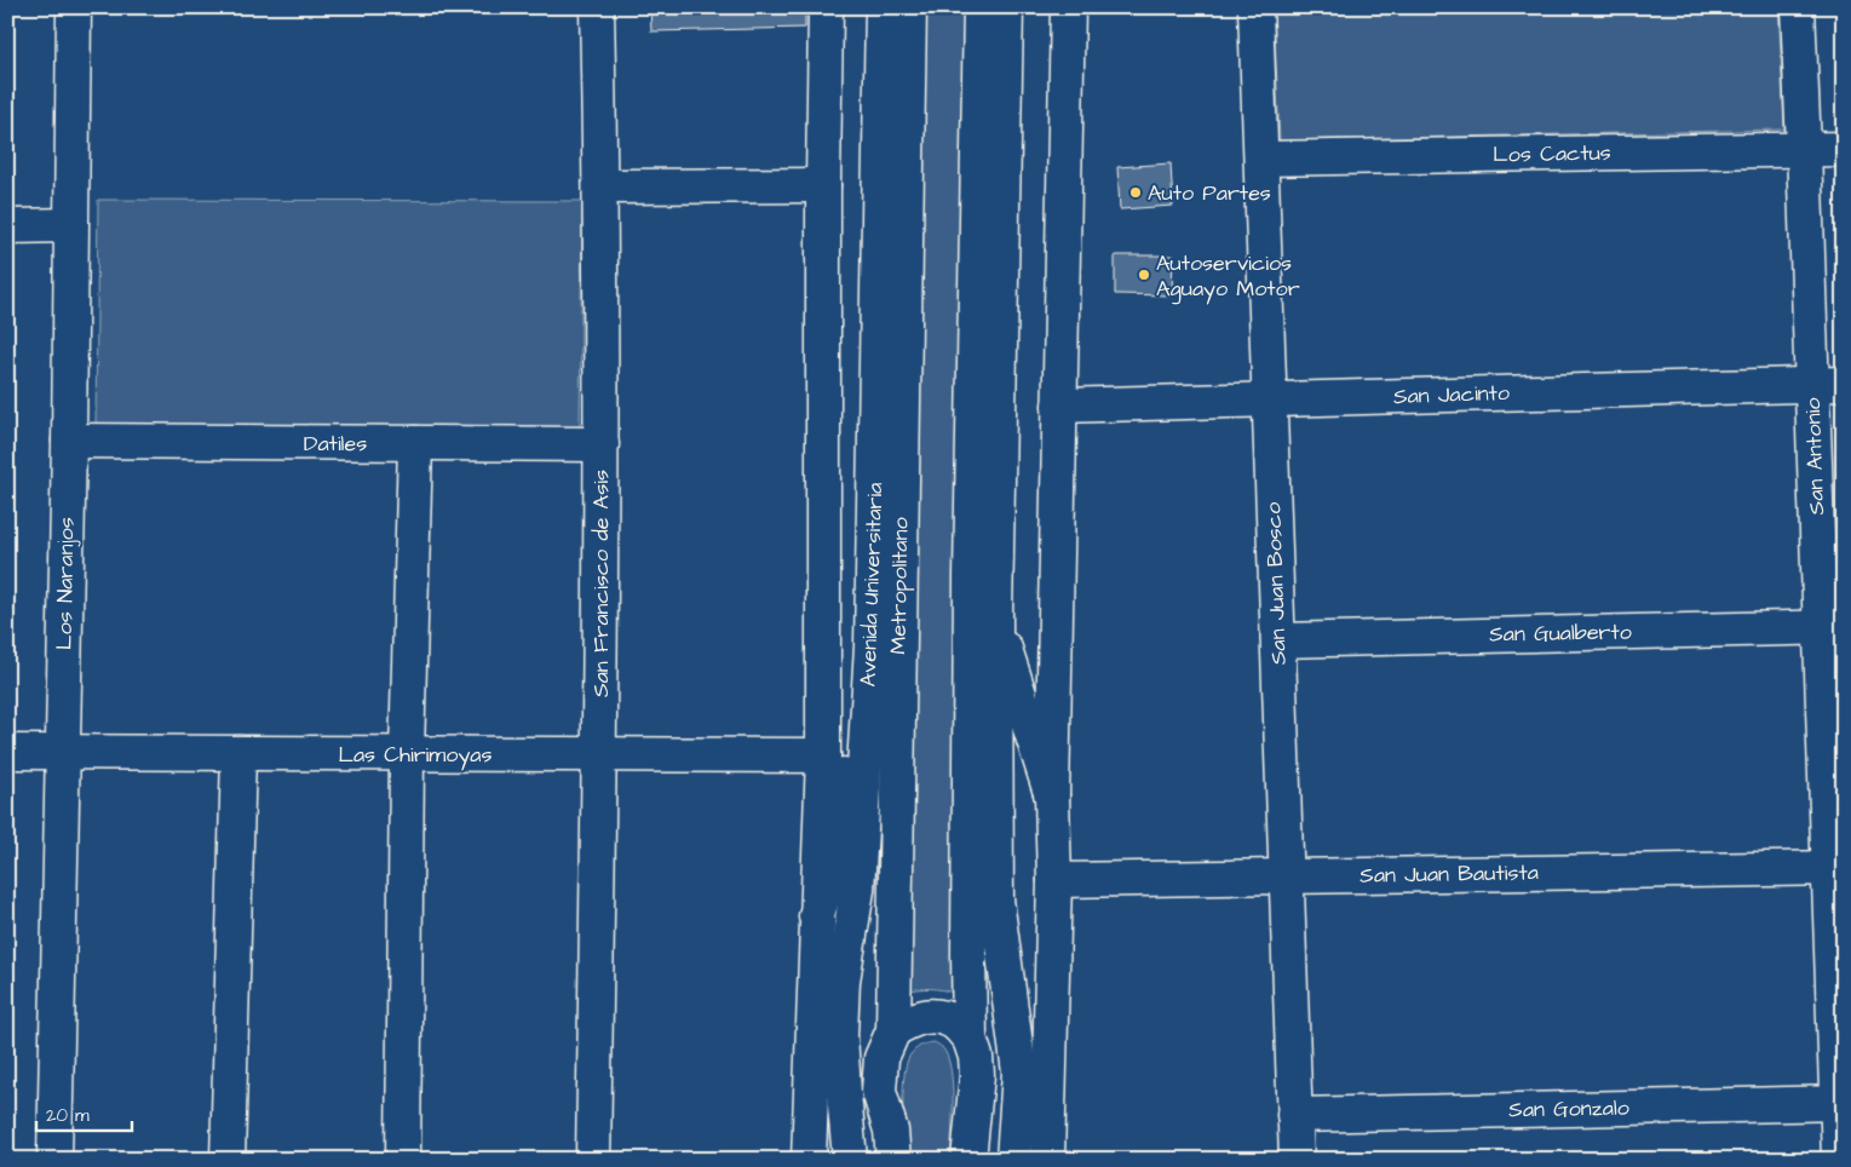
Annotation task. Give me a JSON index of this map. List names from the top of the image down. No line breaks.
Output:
{"streets":{"street":["Los Cactus","San Jacinto","Datiles","San Antonio","Los Naranjos","San Francisco de Asis","San Juan Bosco","Avenida Universitaria","Metropolitano","San Gualberto","Las Chirimoyas","San Juan Bautista","San Gonzalo"]},"crossings":[["Los Cactus","San Antonio"],["Los Cactus","San Juan Bosco"],["San Jacinto","San Antonio"],["San Jacinto","San Juan Bosco"],["Datiles","Los Naranjos"],["Datiles","San Francisco de Asis"],["San Antonio","San Gualberto"],["San Antonio","San Juan Bautista"],["San Antonio","San Gonzalo"],["Los Naranjos","Las Chirimoyas"],["San Francisco de Asis","Las Chirimoyas"],["San Juan Bosco","San Gualberto"],["San Juan Bosco","San Juan Bautista"],["San Juan Bosco","San Gonzalo"]],"places":["Auto Partes","Autoservicios Aguayo Motor"],"scale_bar":"20 m"}
